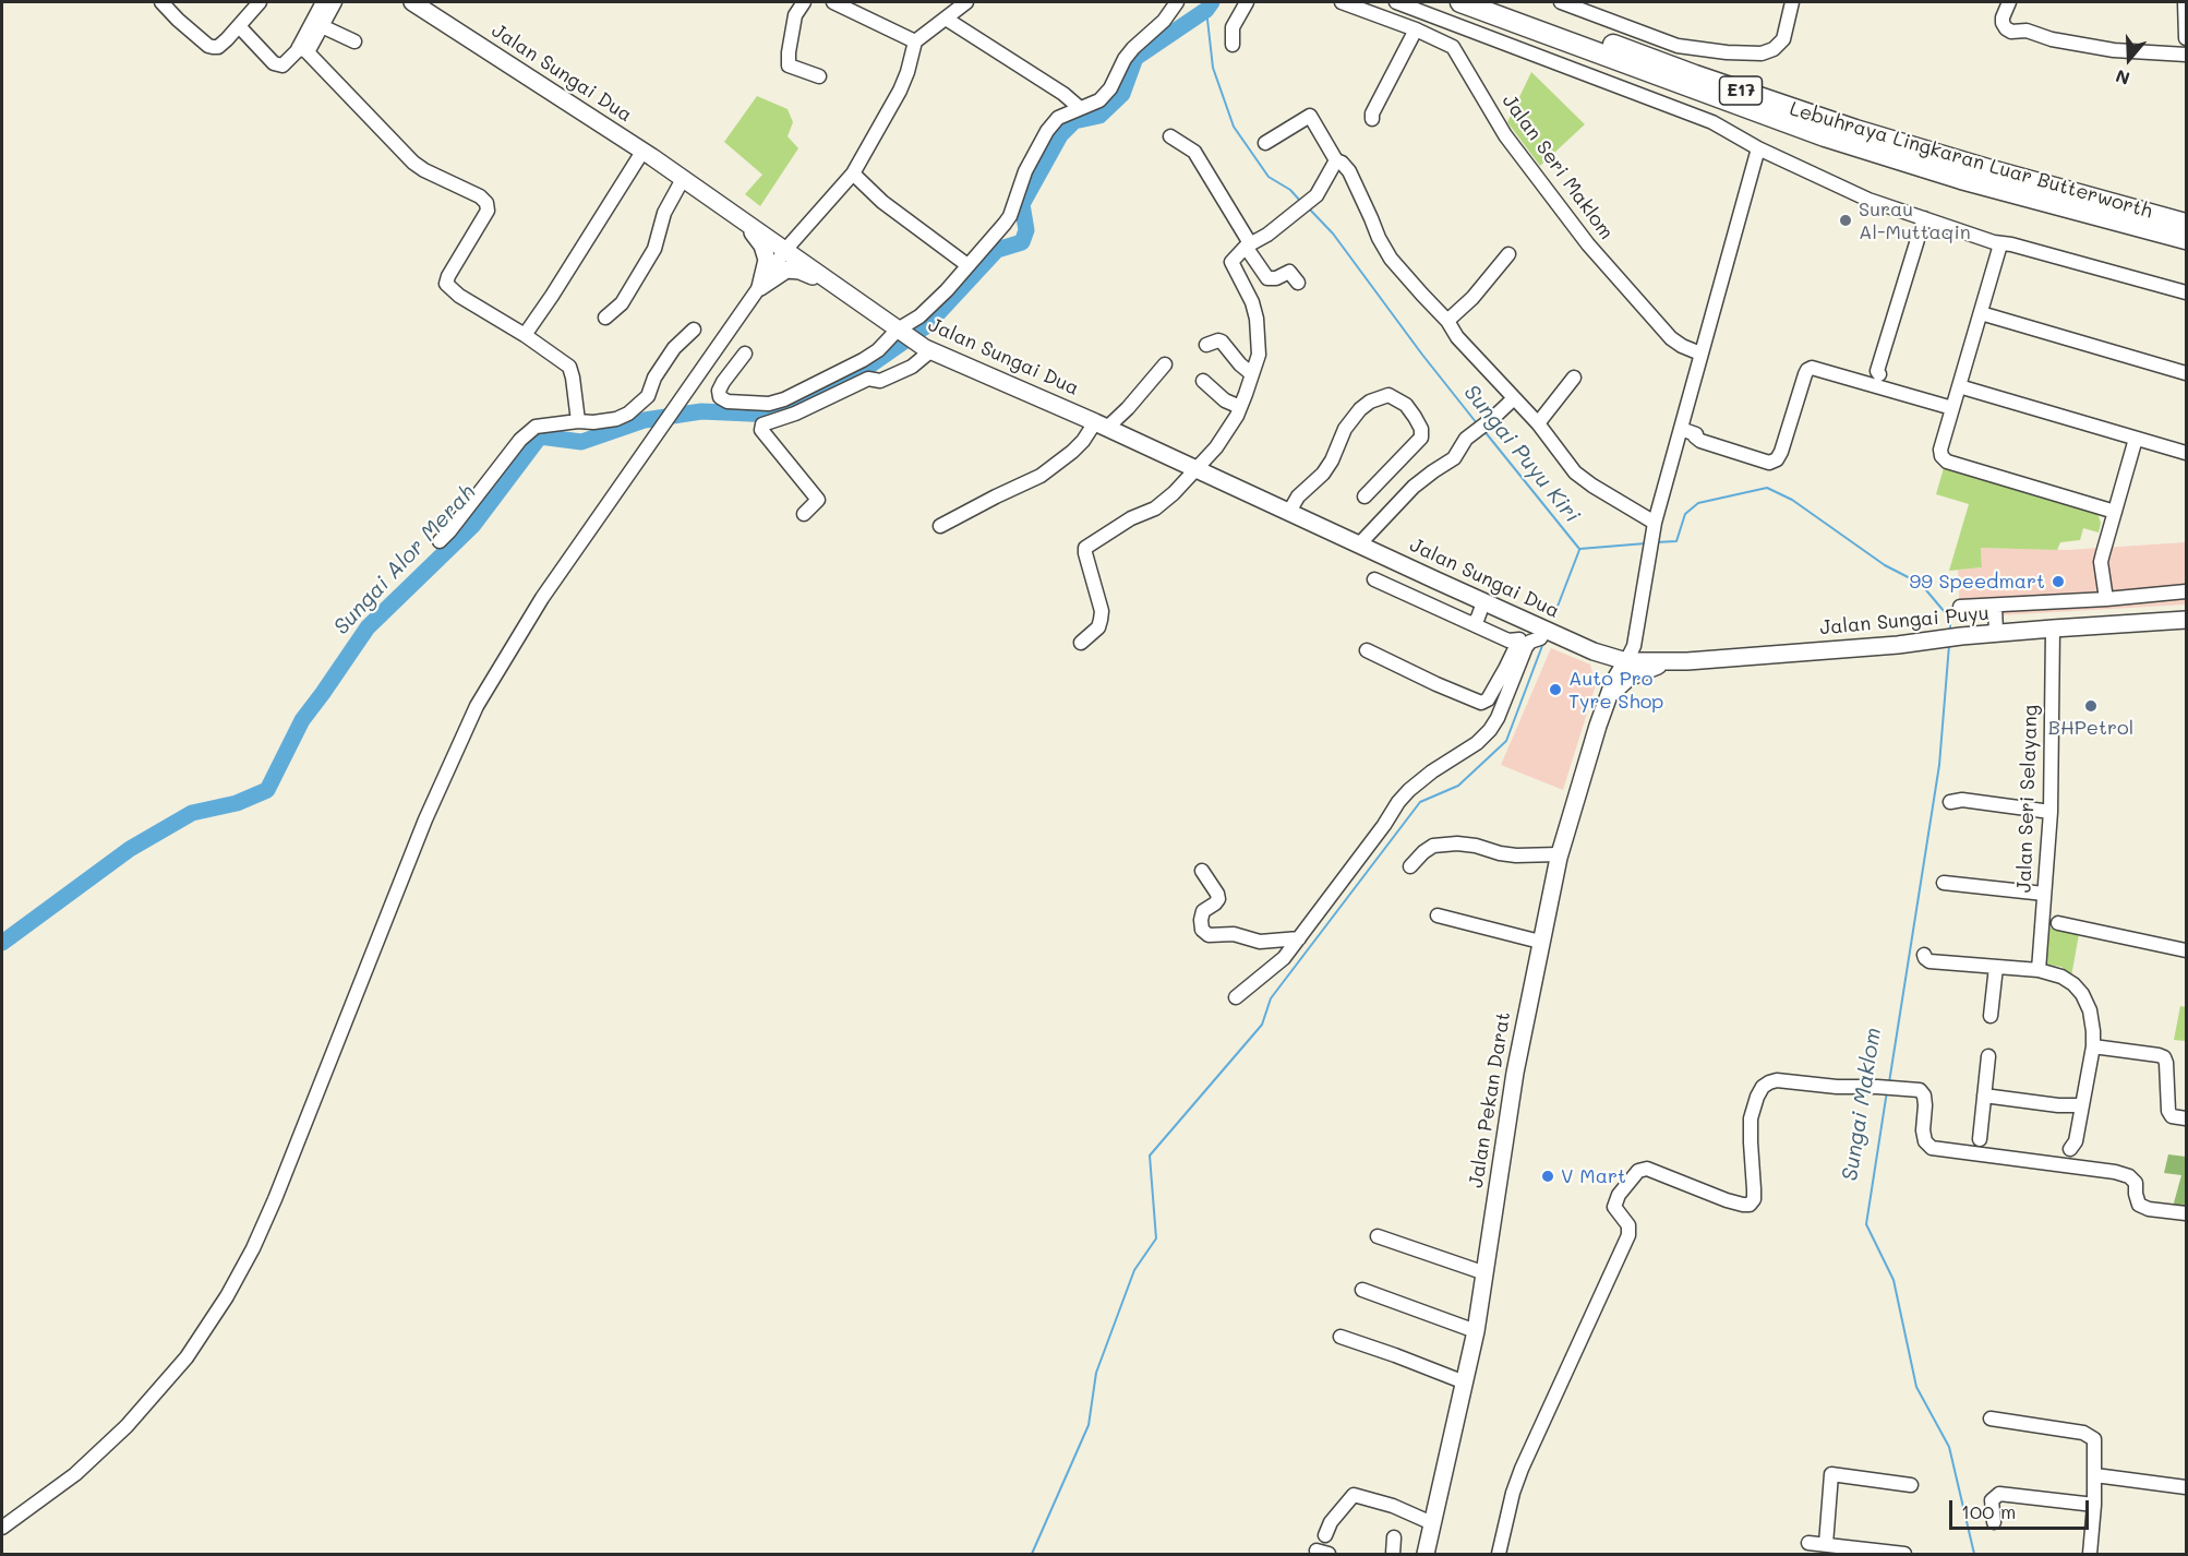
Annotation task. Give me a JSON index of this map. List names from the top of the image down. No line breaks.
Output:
{"streets":{"highway":["E17","Lebuhraya Lingkaran Luar Butterworth"],"main road":["Jalan Sungai Dua","Jalan Sungai Puyu","Jalan Pekan Darat"],"street":["Jalan Seri Maklom","Jalan Seri Selayang"]},"crossings":[["Jalan Sungai Dua","Jalan Sungai Puyu"],["Jalan Sungai Dua","Jalan Pekan Darat"],["Jalan Sungai Puyu","Jalan Seri Selayang"],["Jalan Sungai Puyu","Jalan Pekan Darat"]],"water":["Sungai Puyu Kiri","Sungai Alor Merah","Sungai Maklom"],"places":["Surau Al-Muttaqin","99 Speedmart","Auto Pro Tyre Shop","BHPetrol","V Mart"],"scale_bar":"100 m","north":"bottom"}
